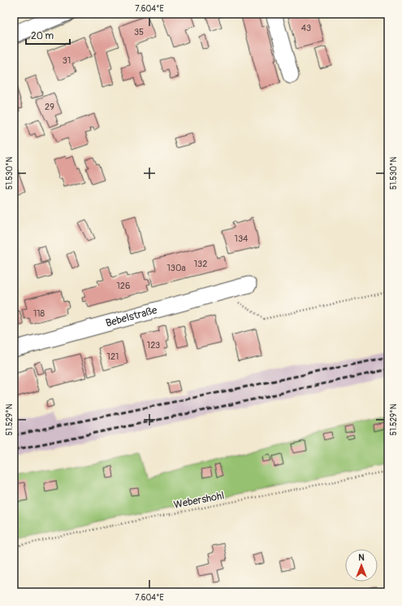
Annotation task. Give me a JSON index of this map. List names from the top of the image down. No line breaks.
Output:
{"streets":{"street":["Bebelstraße"],"path":["Webershohl"]},"house_numbers":["43","35","31","29","134","132","130a","126","118","123","121"],"scale_bar":"20 m","north":"top","coordinates":["7.604°E","51.530°N","51.529°N"]}
